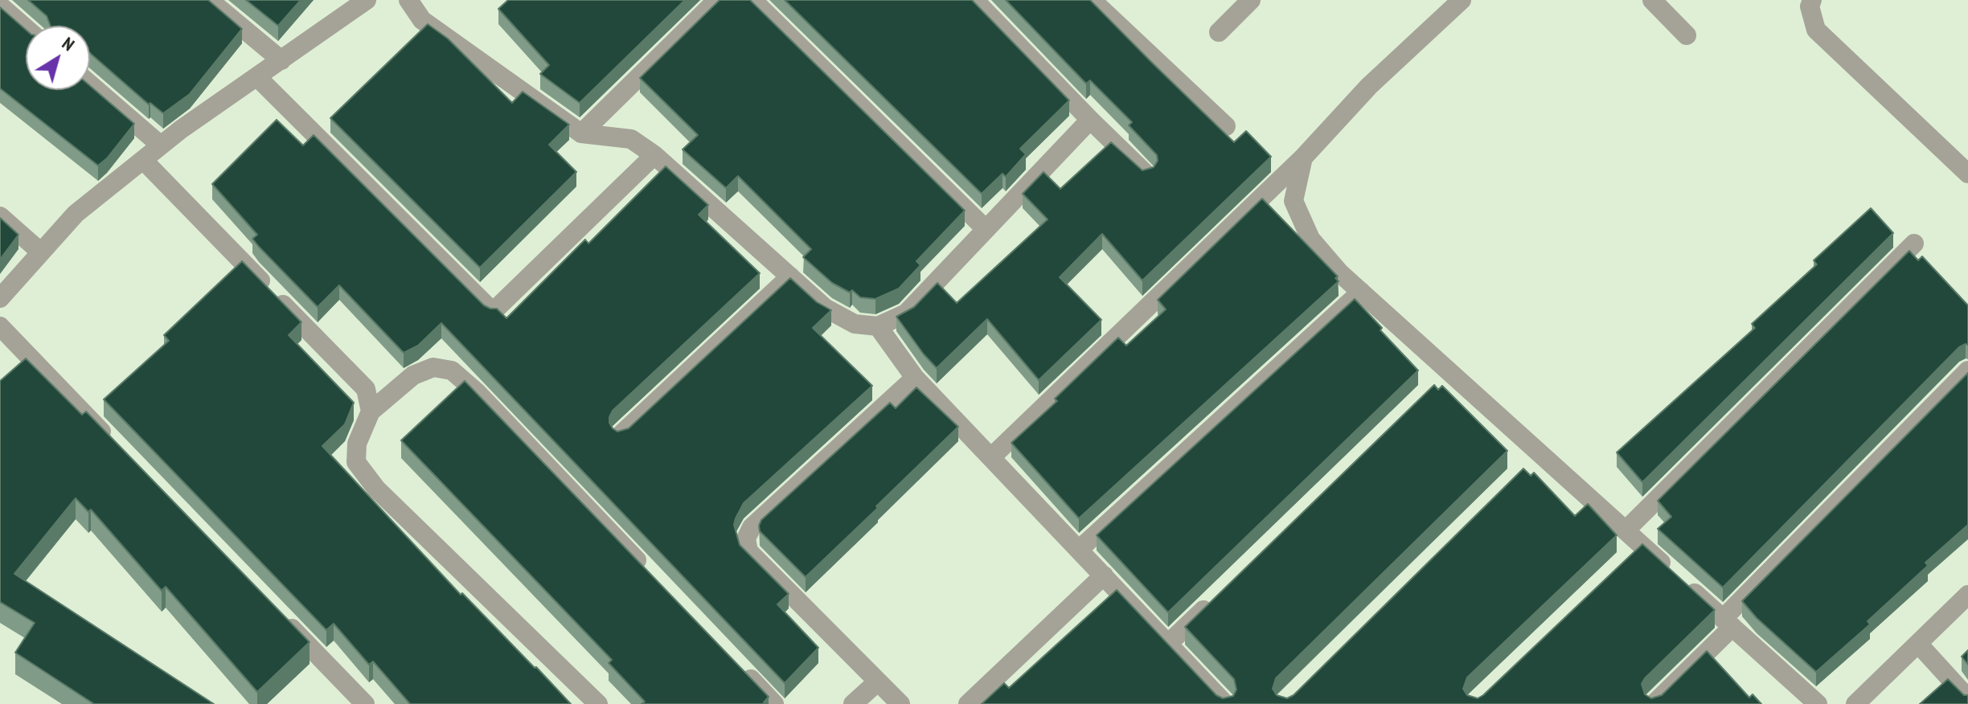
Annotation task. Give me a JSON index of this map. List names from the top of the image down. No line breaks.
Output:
{"north":"top right"}
